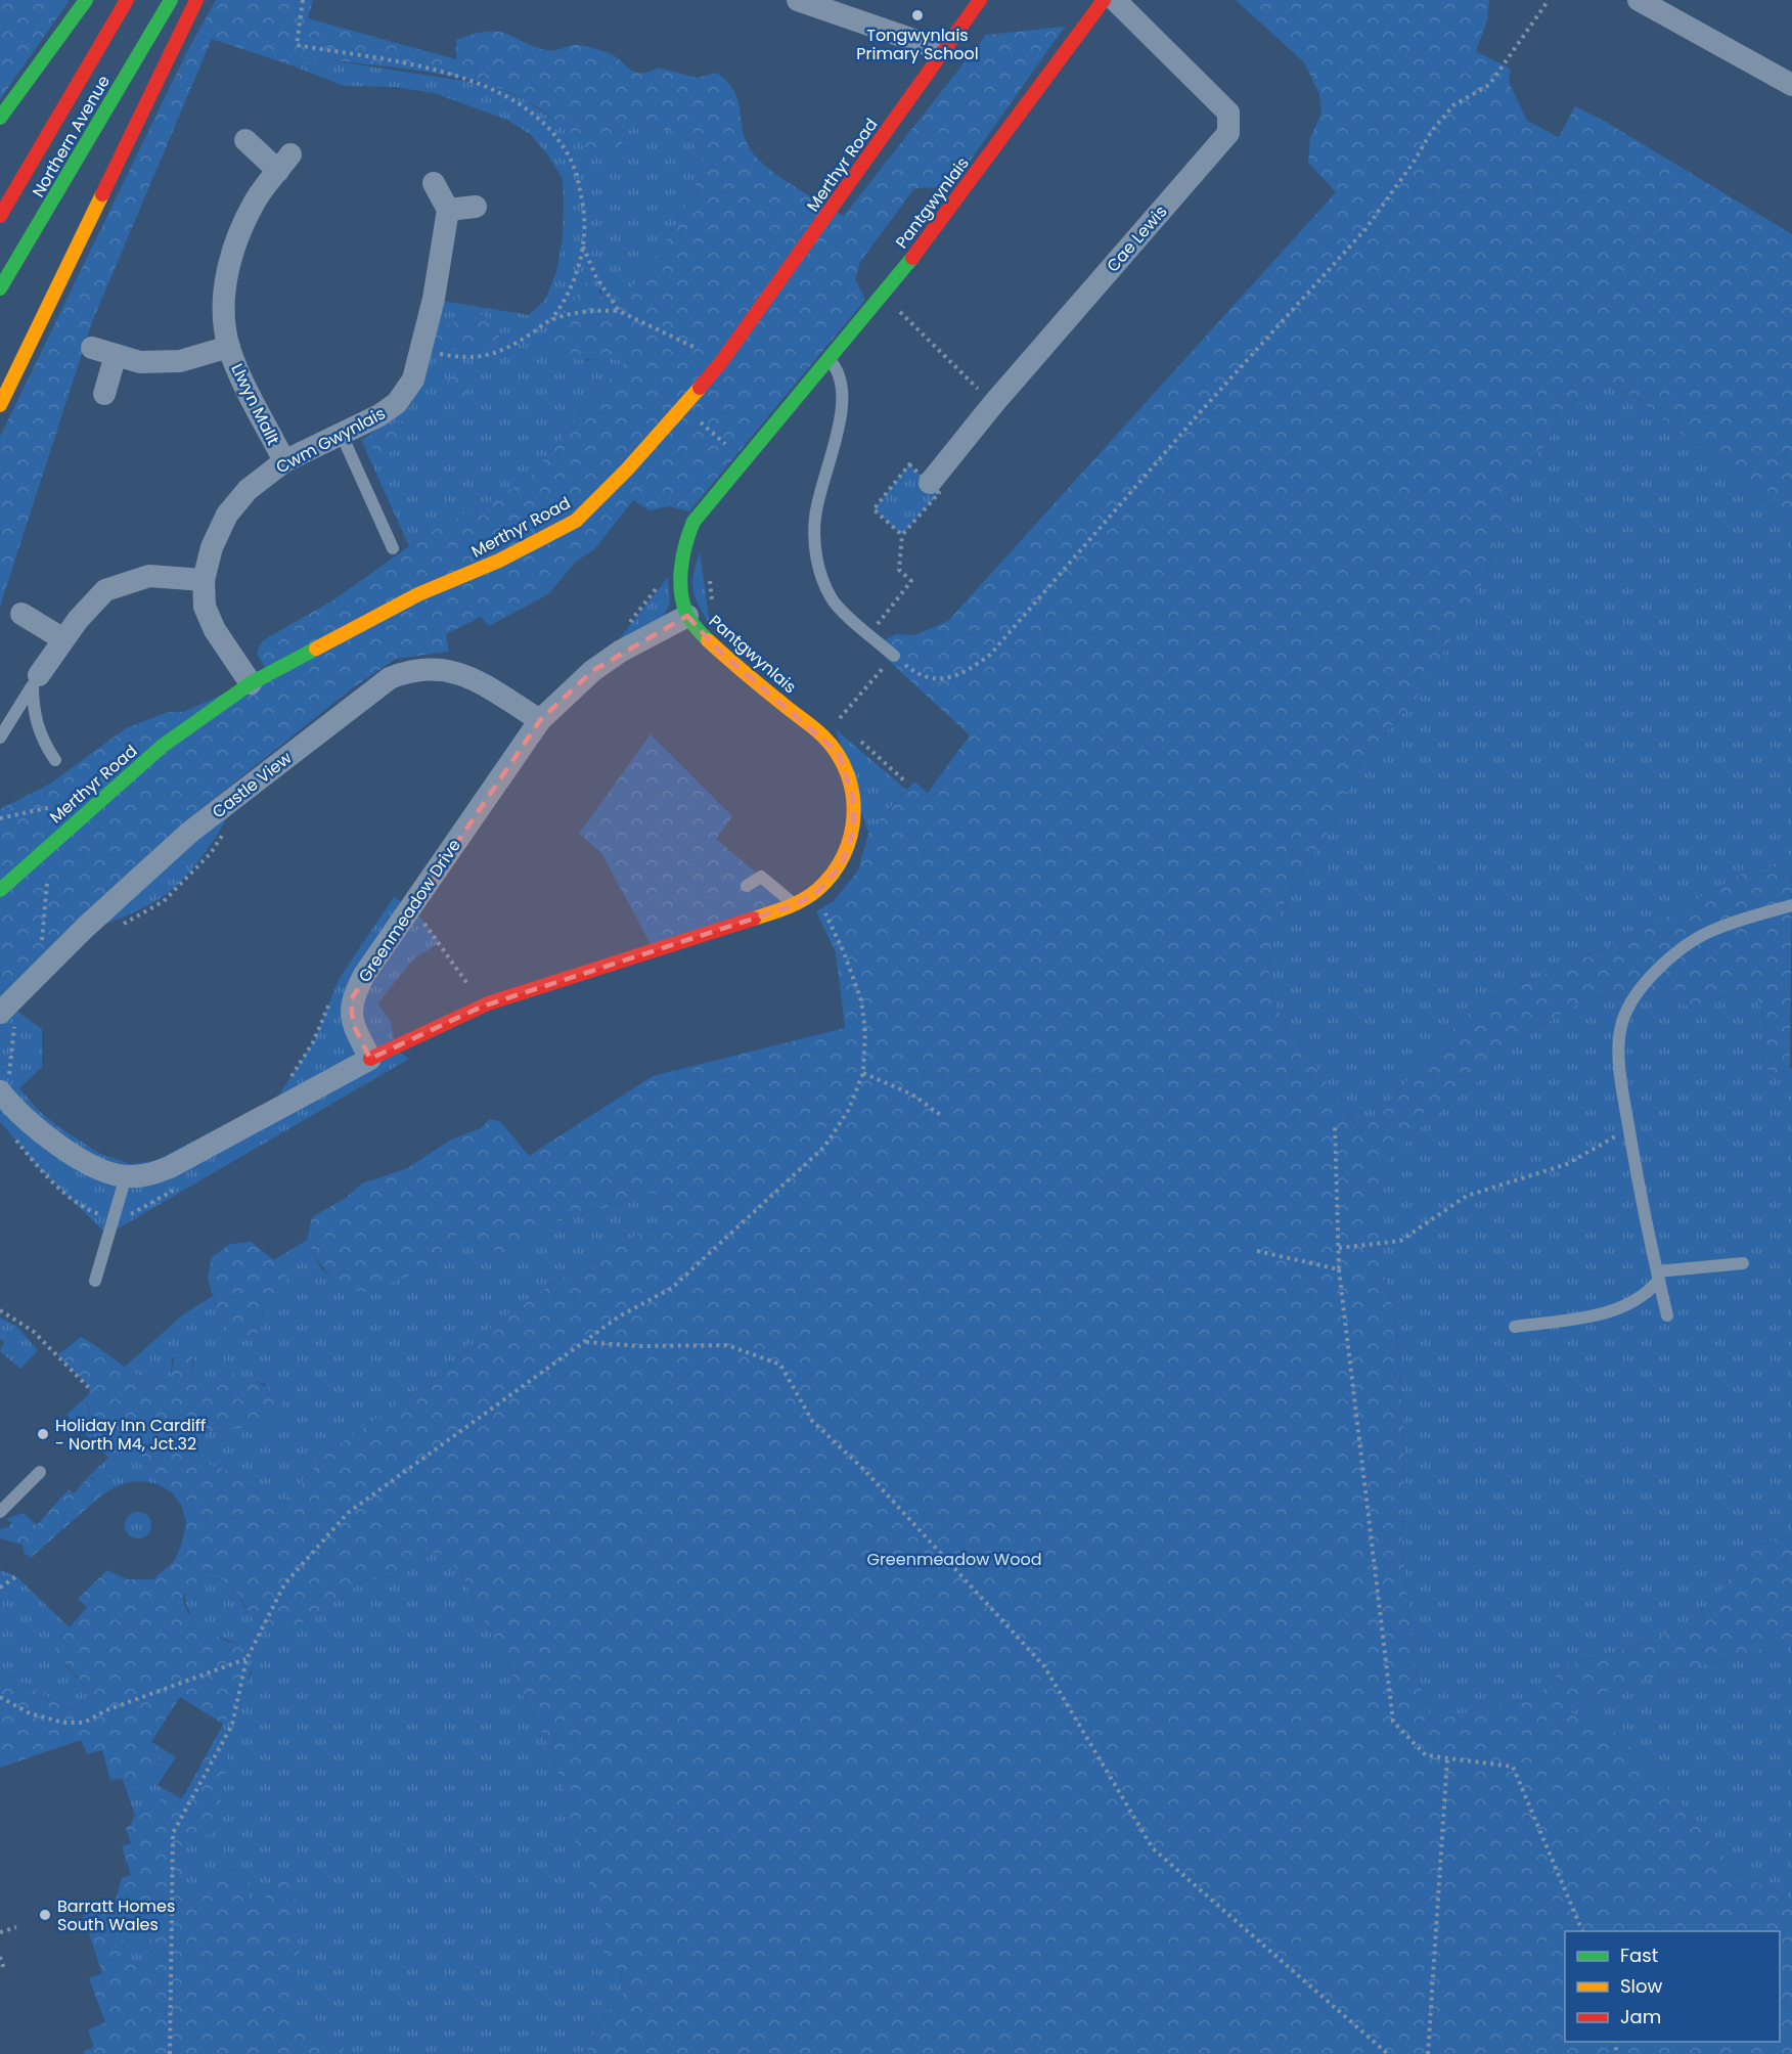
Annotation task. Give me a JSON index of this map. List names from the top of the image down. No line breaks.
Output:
{"streets":{"main road":["Northern Avenue","Merthyr Road","Pantgwynlais"],"street":["Cae Lewis","Llwyn Mallt","Cwm Gwynlais","Castle View","Greenmeadow Drive"]},"crossings":[["Merthyr Road","Cwm Gwynlais"],["Pantgwynlais","Greenmeadow Drive"],["Llwyn Mallt","Cwm Gwynlais"],["Castle View","Greenmeadow Drive"]],"parks":["Greenmeadow Wood"],"places":["Tongwynlais Primary School","Holiday Inn Cardiff - North M4, Jct.32","Barratt Homes South Wales"],"legend":["Fast","Slow","Jam"]}
